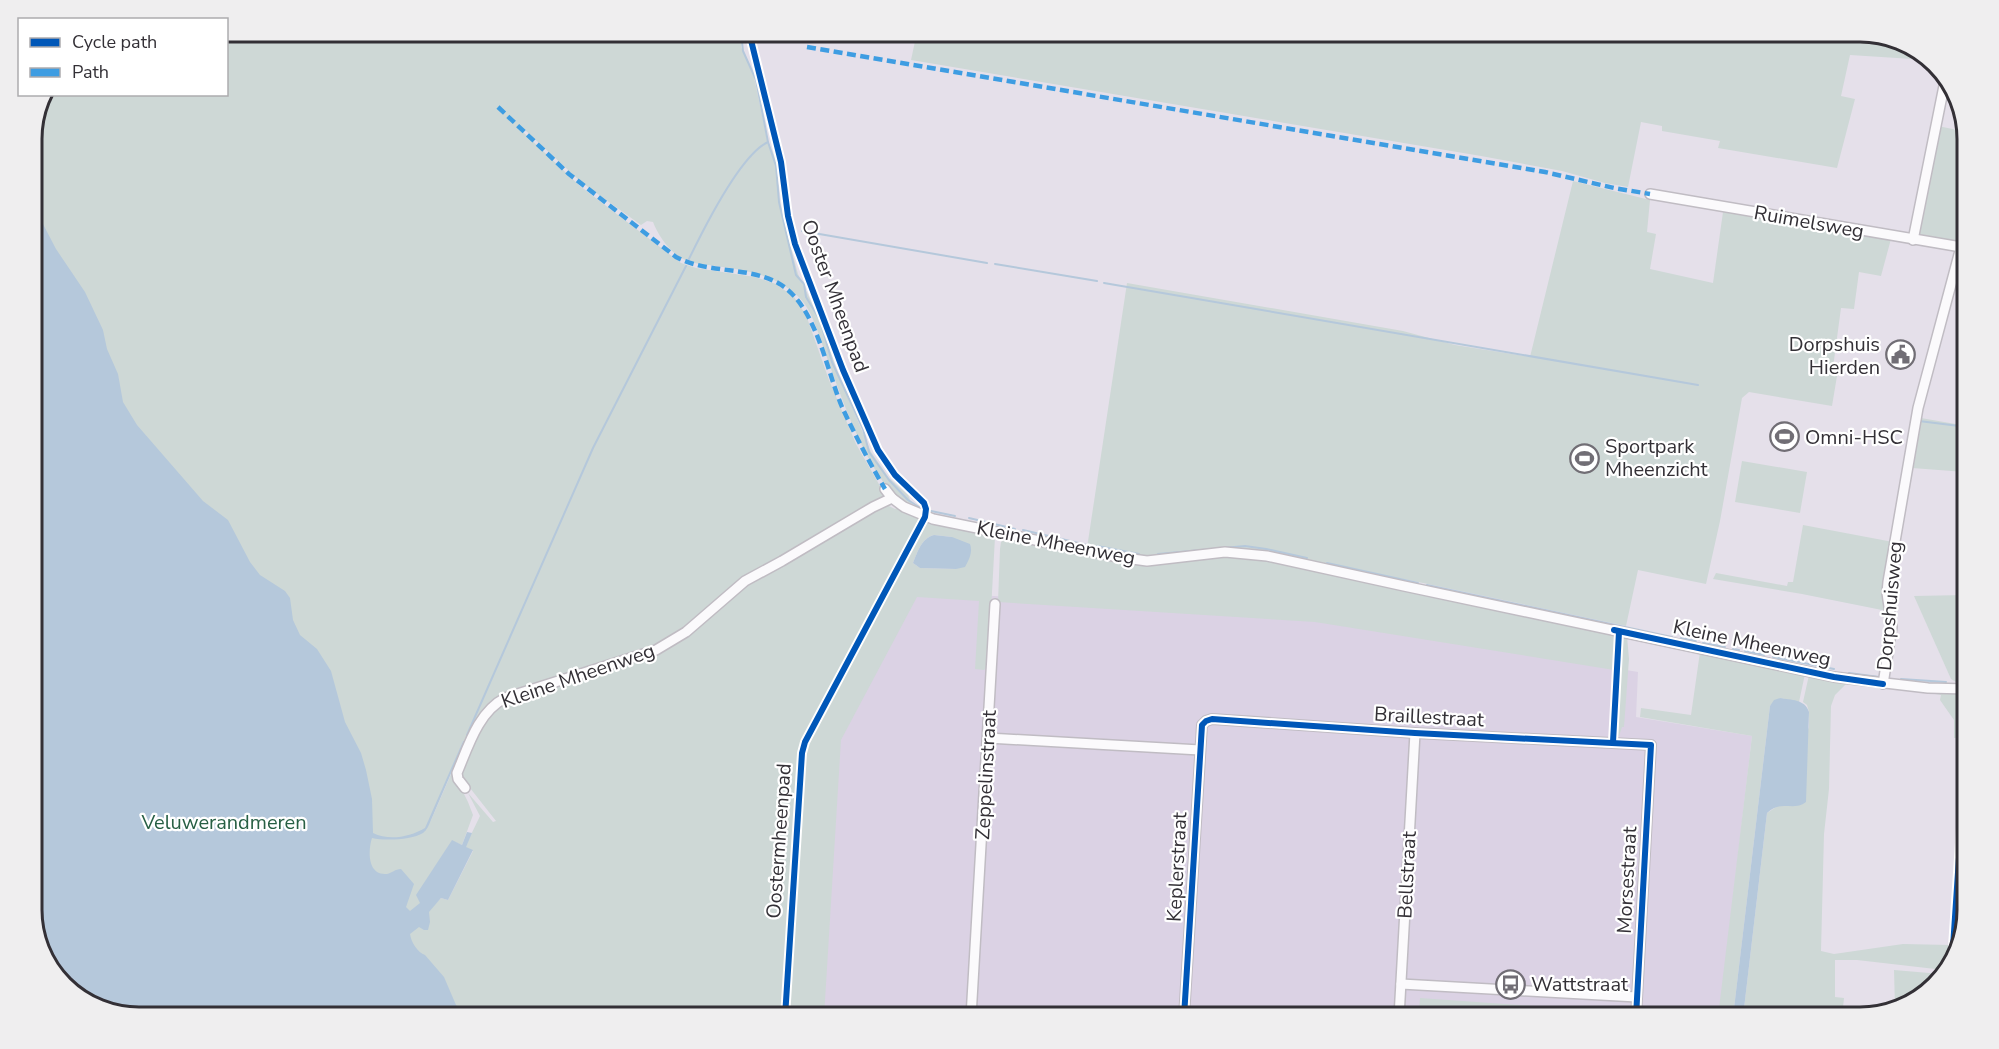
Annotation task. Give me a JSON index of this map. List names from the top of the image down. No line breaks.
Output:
{"streets":{"street":["Ruimelsweg","Kleine Mheenweg","Dorpshuisweg","Braillestraat","Zeppelinstraat","Keplerstraat","Bellstraat","Morsestraat"],"cycle path":["Ooster Mheenpad"]},"crossings":[["Kleine Mheenweg","Dorpshuisweg"],["Braillestraat","Keplerstraat"],["Braillestraat","Bellstraat"],["Braillestraat","Morsestraat"]],"parks":["Veluwerandmeren"],"places":{"public building":["Dorpshuis Hierden"],"sports":["Omni-HSC","Sportpark Mheenzicht"],"bus stop":["Wattstraat"]},"legend":["Cycle path","Path"]}
